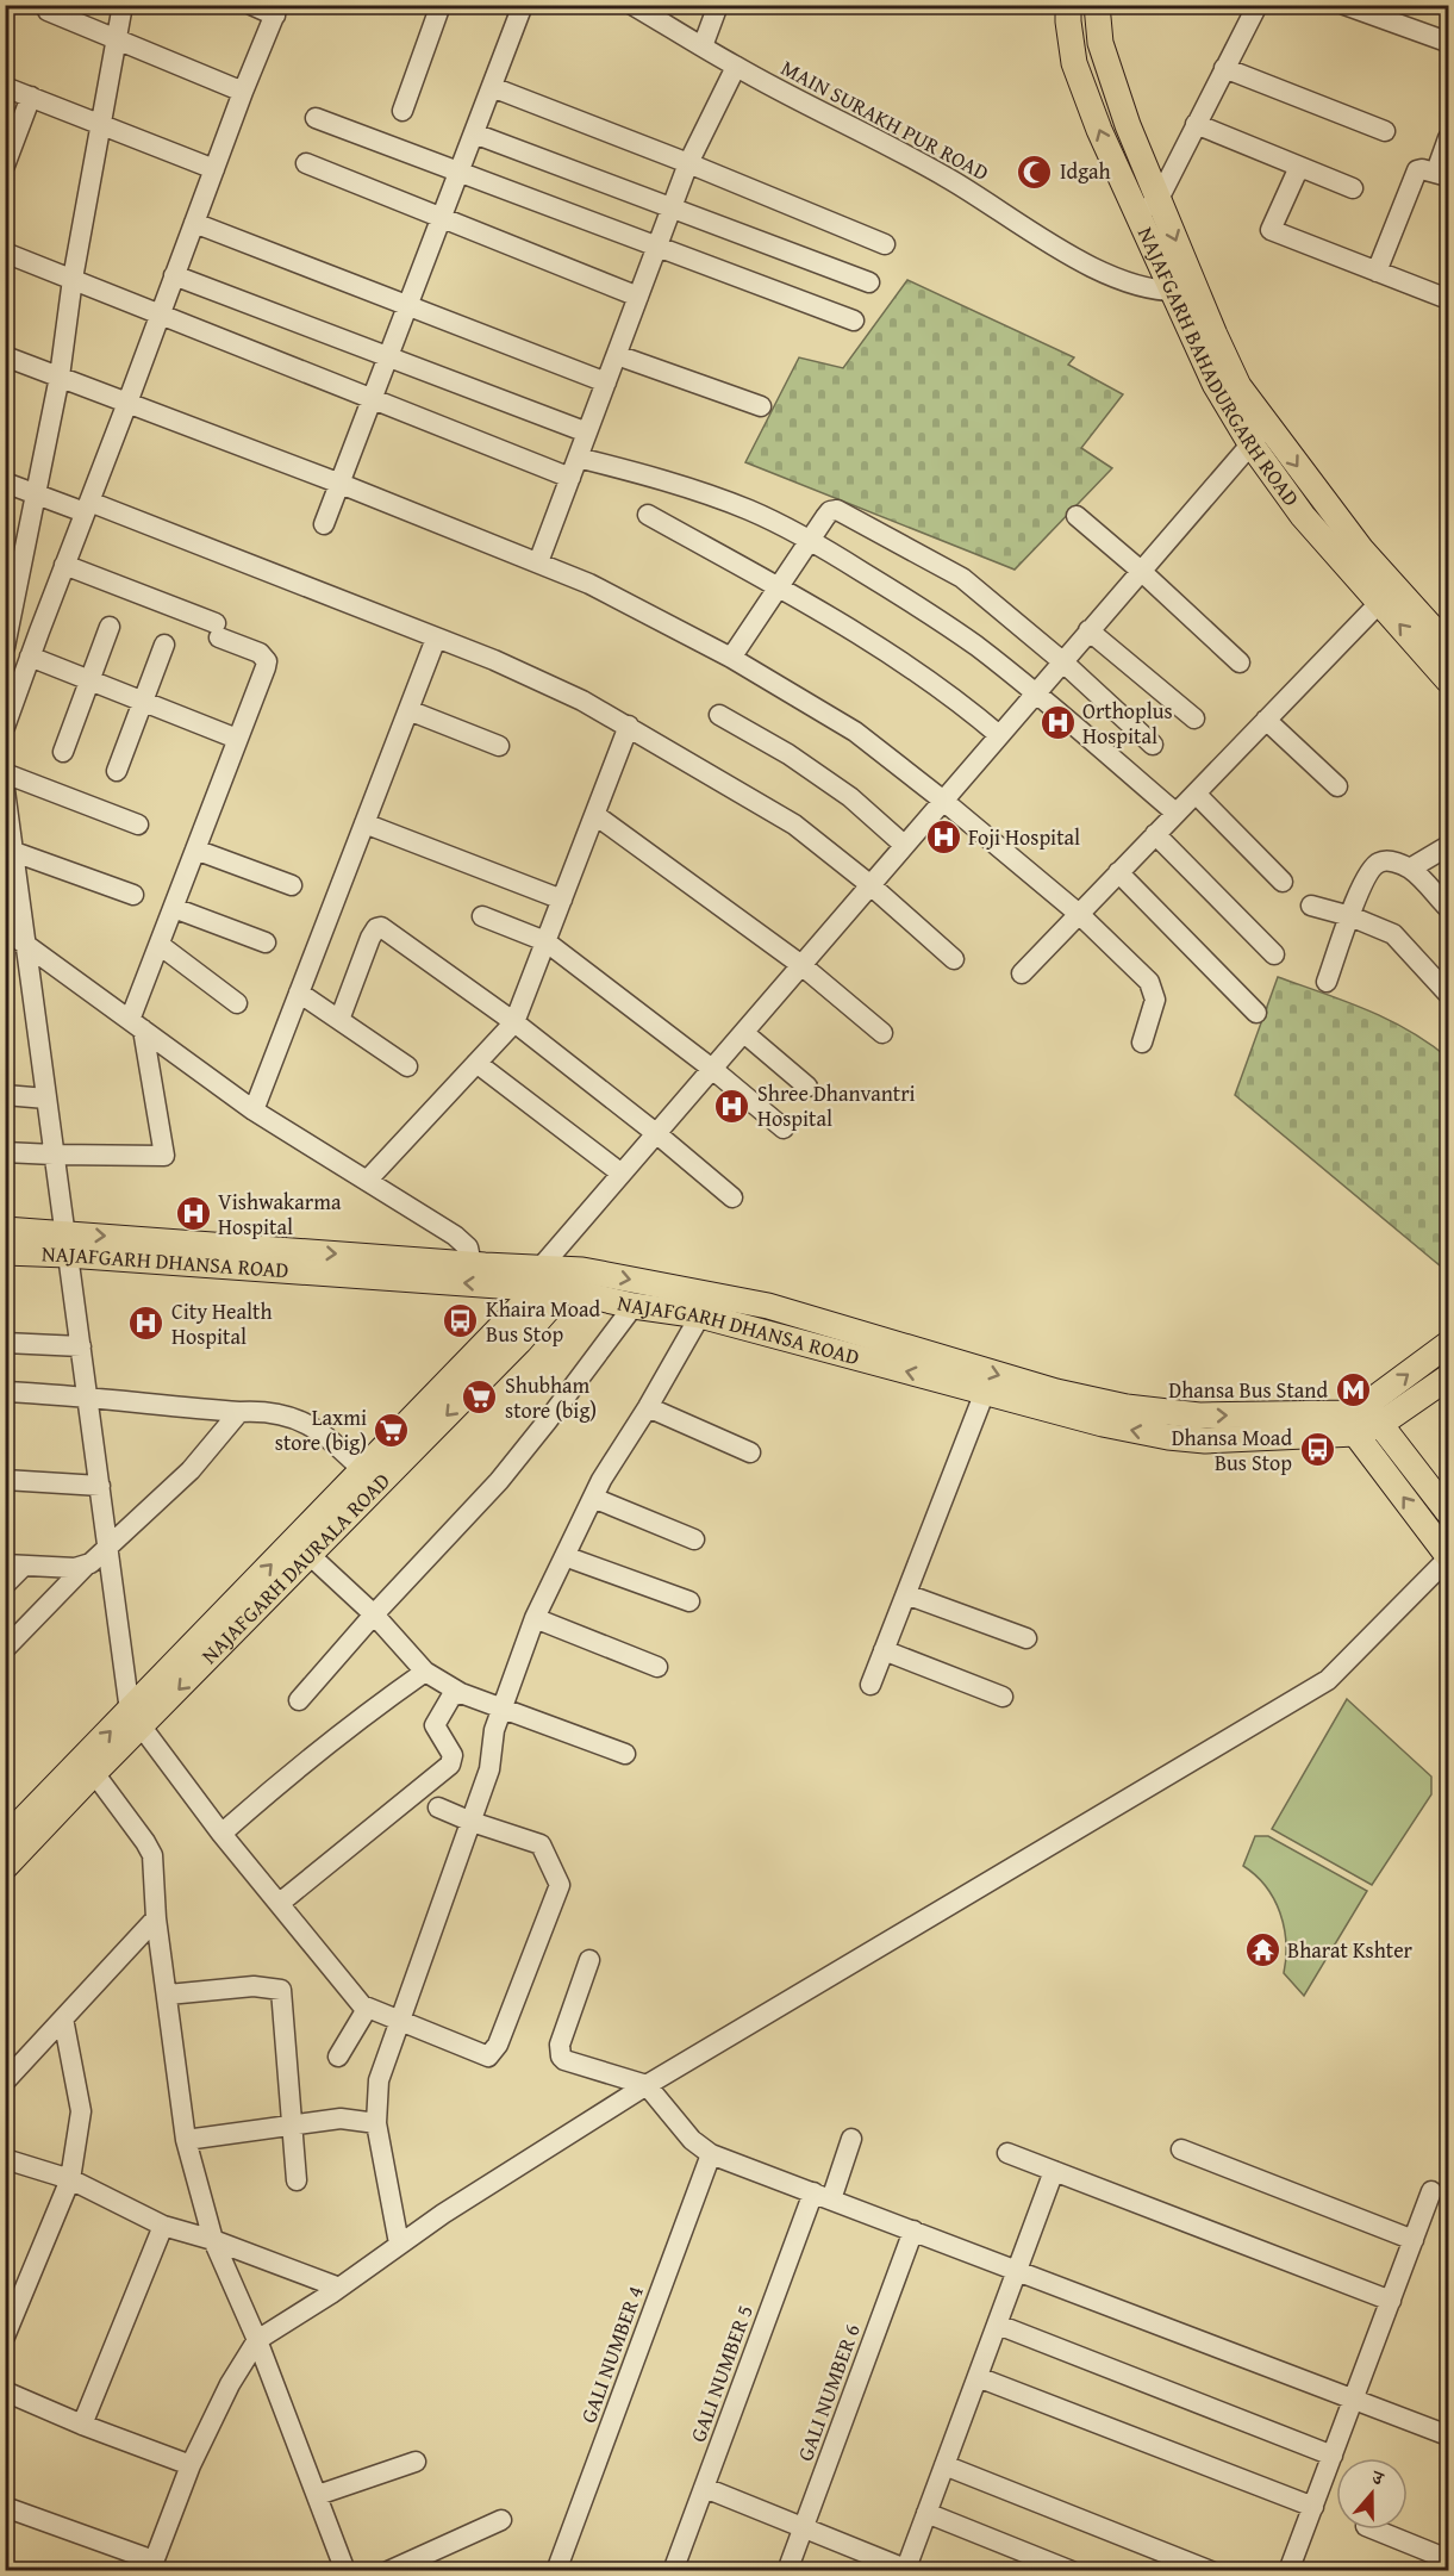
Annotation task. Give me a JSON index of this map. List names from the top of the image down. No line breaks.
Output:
{"streets":{"main road":["NAJAFGARH BAHADURGARH ROAD","NAJAFGARH DHANSA ROAD","NAJAFGARH DAURALA ROAD"],"street":["MAIN SURAKH PUR ROAD","GALI NUMBER 4","GALI NUMBER 5","GALI NUMBER 6"]},"crossings":[["MAIN SURAKH PUR ROAD","NAJAFGARH BAHADURGARH ROAD"],["NAJAFGARH DHANSA ROAD","NAJAFGARH DAURALA ROAD"]],"places":{"mosque":["Idgah"],"hospital":["Orthoplus Hospital","Foji Hospital","Shree Dhanvantri Hospital","Vishwakarma Hospital","City Health Hospital"],"bus stop":["Khaira Moad Bus Stop","Dhansa Moad Bus Stop"],"metro station":["Dhansa Bus Stand"],"supermarket":["Shubham store (big)","Laxmi store (big)"],"temple":["Bharat Kshter"]},"north":"top"}
